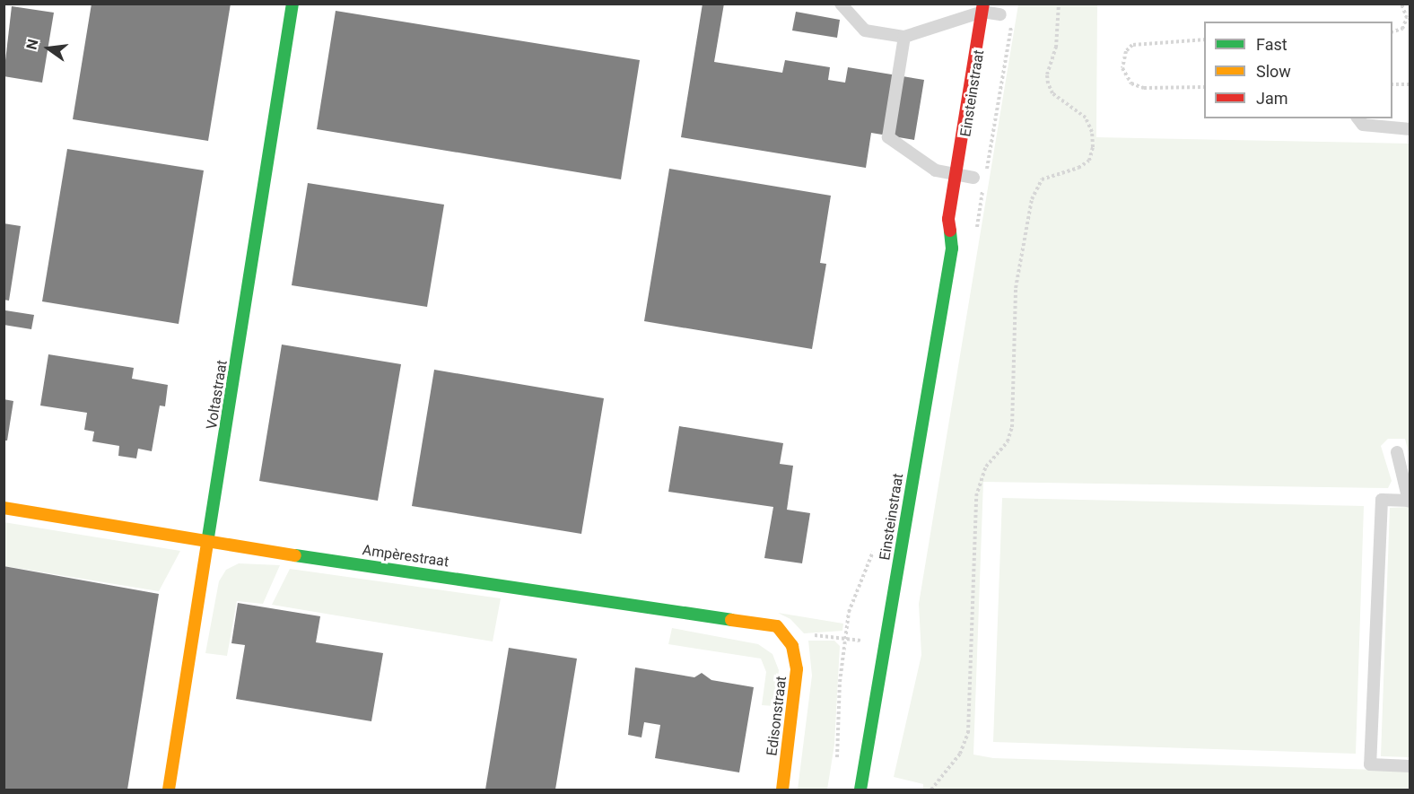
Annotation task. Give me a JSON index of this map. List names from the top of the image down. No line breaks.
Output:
{"streets":{"street":["Einsteinstraat","Voltastraat","Ampèrestraat","Edisonstraat"]},"crossings":[["Voltastraat","Ampèrestraat"],["Ampèrestraat","Edisonstraat"]],"legend":["Fast","Slow","Jam"],"north":"left"}
